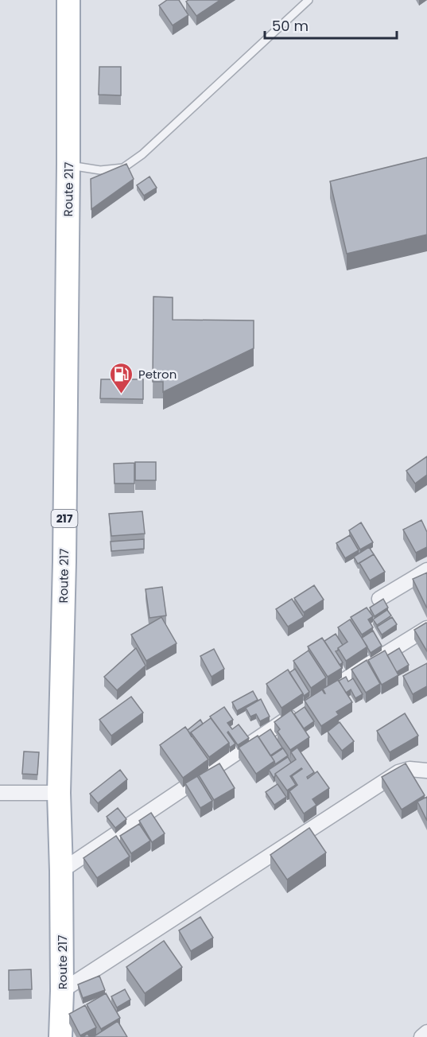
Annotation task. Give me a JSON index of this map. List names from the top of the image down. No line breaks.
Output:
{"streets":{"main road":["Route 217","217"]},"places":{"fuel station":["Petron"]},"scale_bar":"50 m"}
